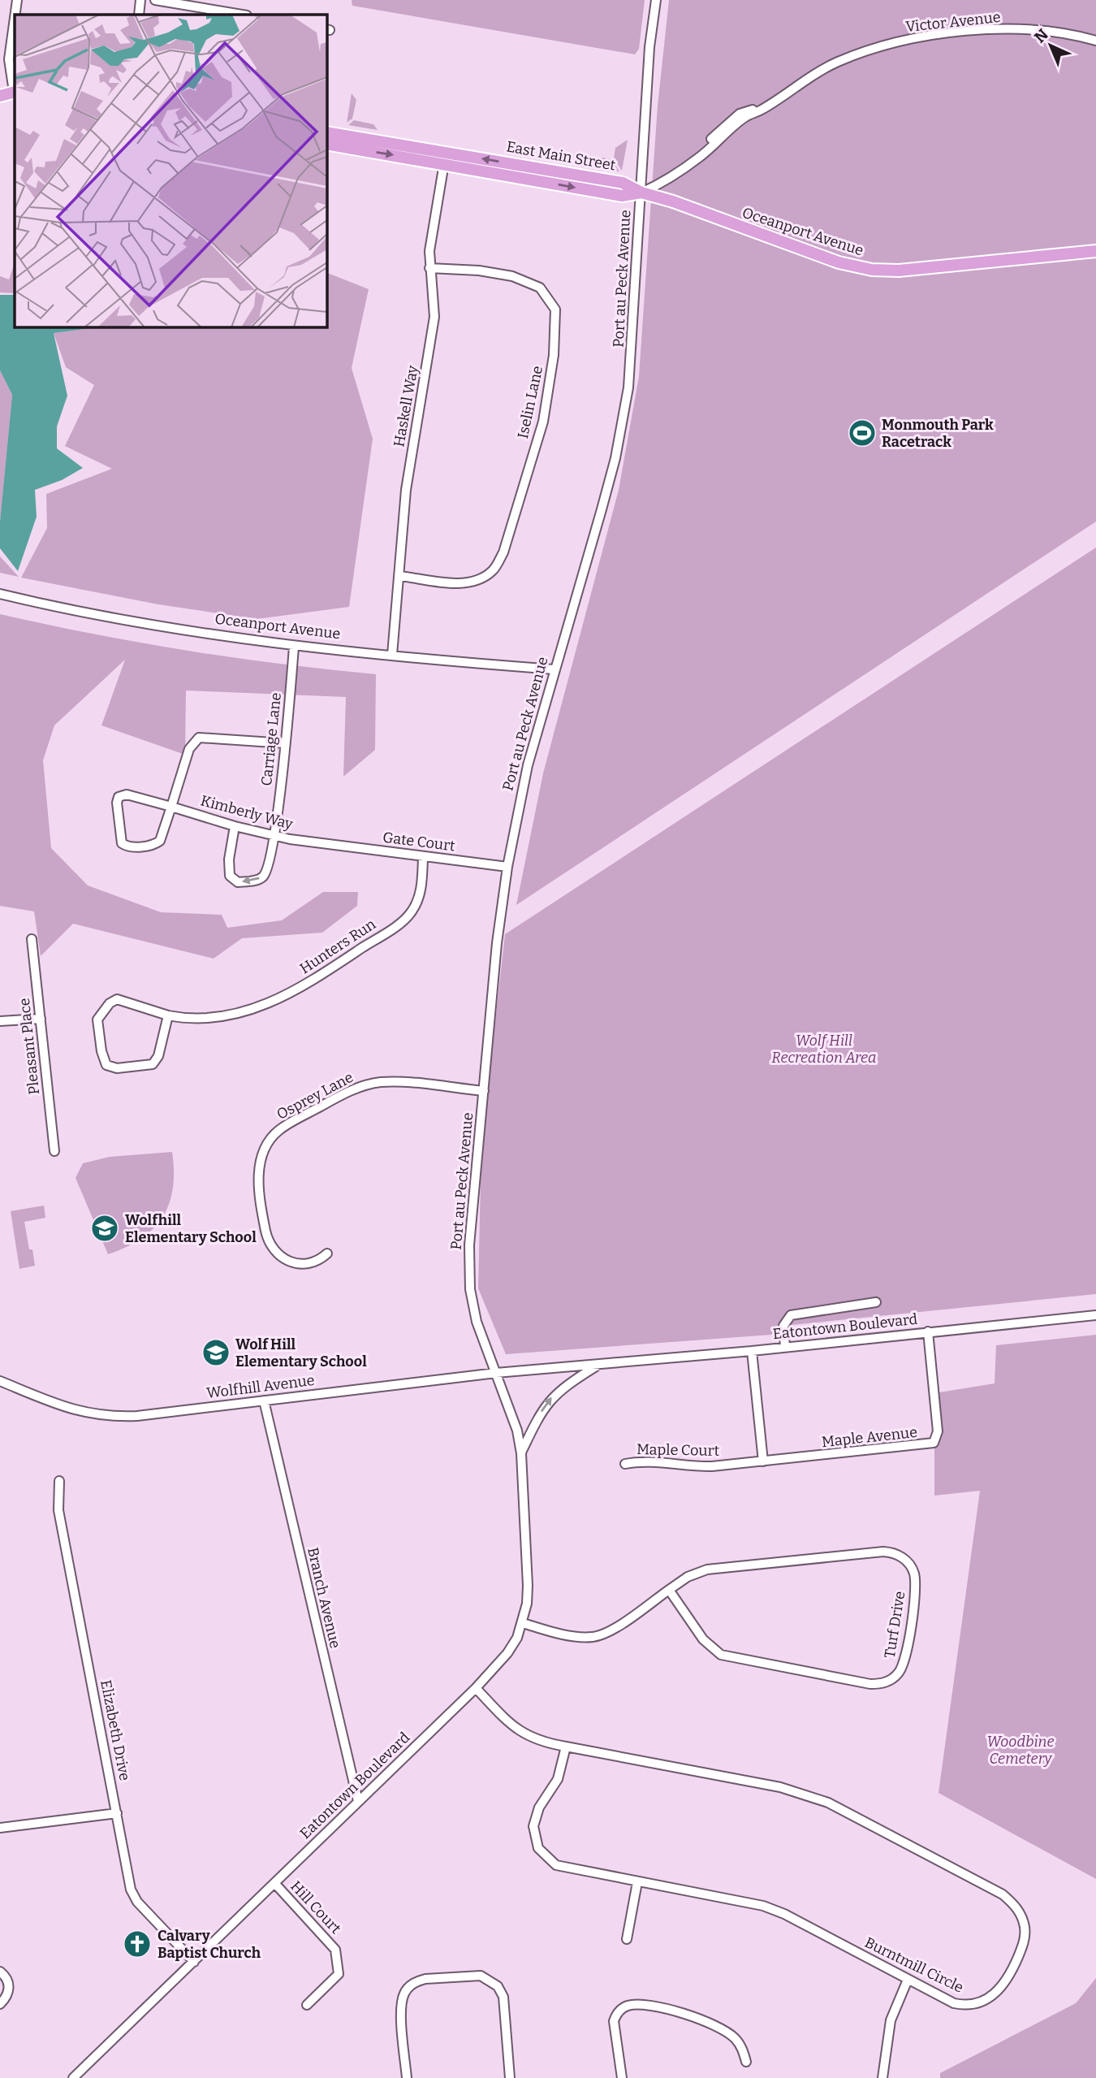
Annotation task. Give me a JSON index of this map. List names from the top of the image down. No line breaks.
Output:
{"streets":{"main road":["East Main Street","Oceanport Avenue"],"street":["Victor Avenue","Port au Peck Avenue","Iselin Lane","Haskell Way","Carriage Lane","Kimberly Way","Gate Court","Hunters Run","Pleasant Place","Osprey Lane","Eatontown Boulevard","Wolfhill Avenue","Maple Avenue","Maple Court","Branch Avenue","Turf Drive","Elizabeth Drive","Hill Court","Burntmill Circle"]},"crossings":[["Victor Avenue","East Main Street"],["Victor Avenue","Oceanport Avenue"],["Victor Avenue","Port au Peck Avenue"],["East Main Street","Oceanport Avenue"],["East Main Street","Port au Peck Avenue"],["East Main Street","Haskell Way"],["Oceanport Avenue","Port au Peck Avenue"],["Oceanport Avenue","Haskell Way"],["Oceanport Avenue","Carriage Lane"],["Port au Peck Avenue","Gate Court"],["Port au Peck Avenue","Osprey Lane"],["Port au Peck Avenue","Eatontown Boulevard"],["Port au Peck Avenue","Wolfhill Avenue"],["Iselin Lane","Haskell Way"],["Carriage Lane","Kimberly Way"],["Kimberly Way","Gate Court"],["Gate Court","Hunters Run"],["Eatontown Boulevard","Wolfhill Avenue"],["Eatontown Boulevard","Maple Avenue"],["Eatontown Boulevard","Branch Avenue"],["Eatontown Boulevard","Turf Drive"],["Eatontown Boulevard","Elizabeth Drive"],["Eatontown Boulevard","Hill Court"],["Eatontown Boulevard","Burntmill Circle"],["Wolfhill Avenue","Branch Avenue"],["Maple Avenue","Maple Court"]],"parks":["Wolf Hill Recreation Area","Woodbine Cemetery"],"places":{"sports":["Monmouth Park Racetrack"],"school or university":["Wolfhill Elementary School","Wolf Hill Elementary School"],"church":["Calvary Baptist Church"]},"north":"top left"}
